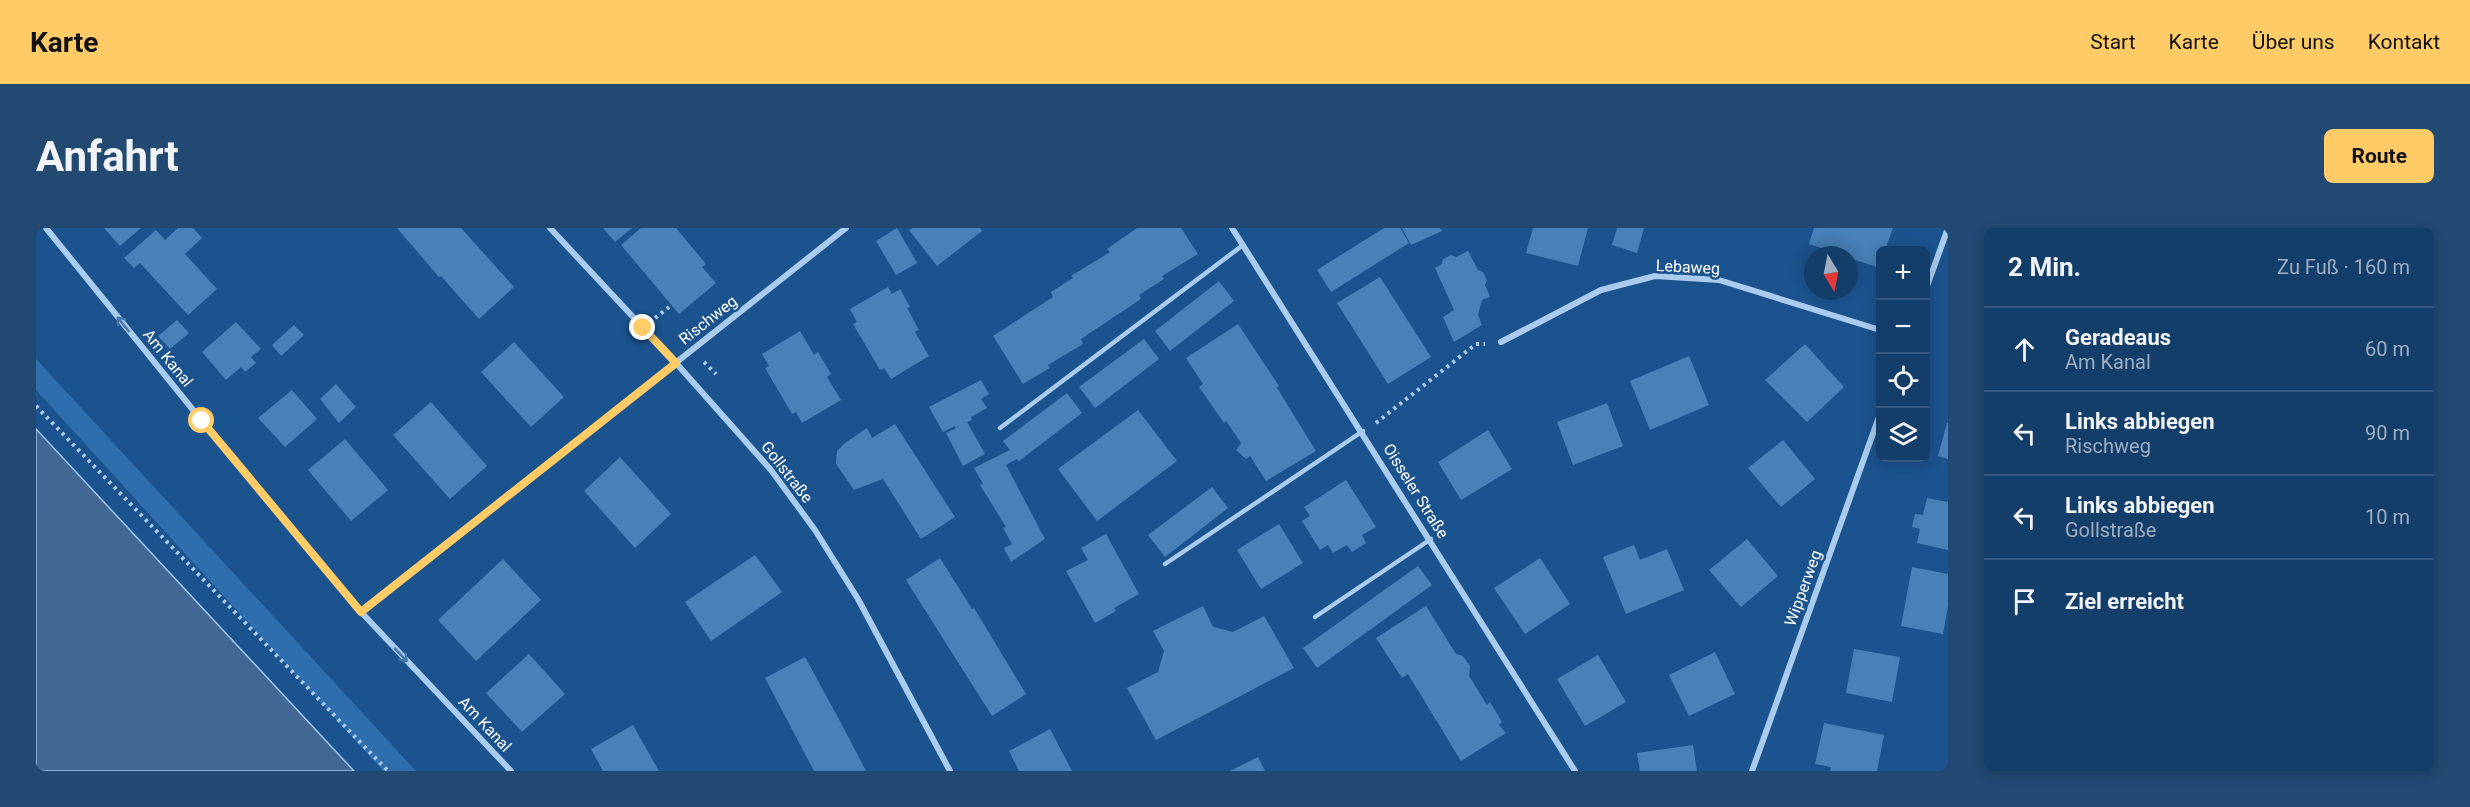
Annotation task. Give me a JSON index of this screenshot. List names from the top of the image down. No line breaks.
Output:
{"streets":{"street":["Lebaweg","Rischweg","Am Kanal","Gollstraße","Oisseler Straße","Wipperweg"]},"crossings":[["Rischweg","Am Kanal"],["Rischweg","Gollstraße"]],"north":"bottom","page":{"header":"Karte","nav":["Start","Karte","Über uns","Kontakt"],"buttons":"Route","title":"Anfahrt","heading":["2 Min.","Zu Fuß · 160 m"],"map_buttons":["+","−"],"list":[["Geradeaus","Am Kanal","60 m"],["Links abbiegen","Rischweg","90 m"],["Links abbiegen","Gollstraße","10 m"],"Ziel erreicht"]}}
